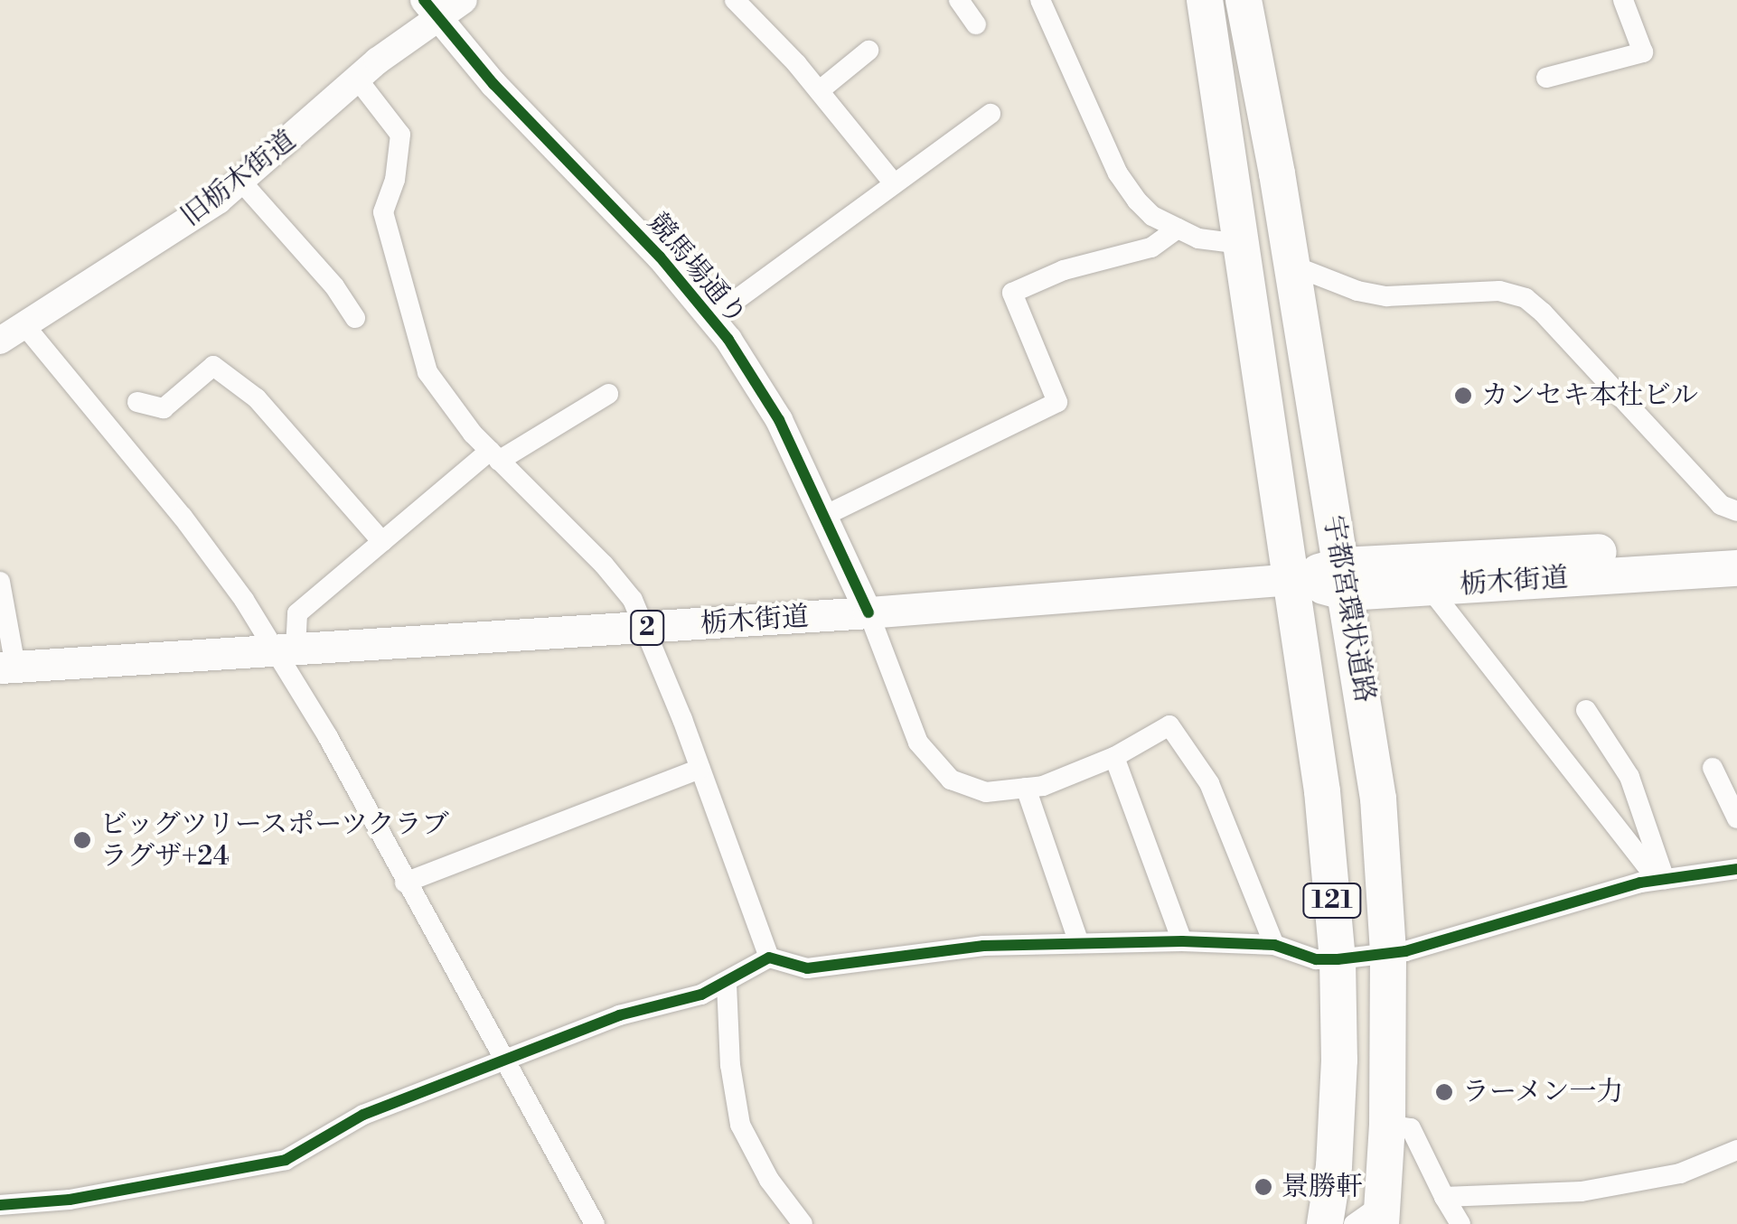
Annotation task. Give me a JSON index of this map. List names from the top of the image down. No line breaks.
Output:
{"streets":{"highway":["栃木街道","宇都宮環状道路","121"],"main road":["2"],"street":["旧栃木街道","競馬場通り"]},"crossings":[["旧栃木街道","競馬場通り"],["競馬場通り","栃木街道"],["栃木街道","宇都宮環状道路"]],"places":["カンセキ本社ビル","ビッグツリースポーツクラブ ラグザ+24","ラーメン一力","景勝軒"]}
